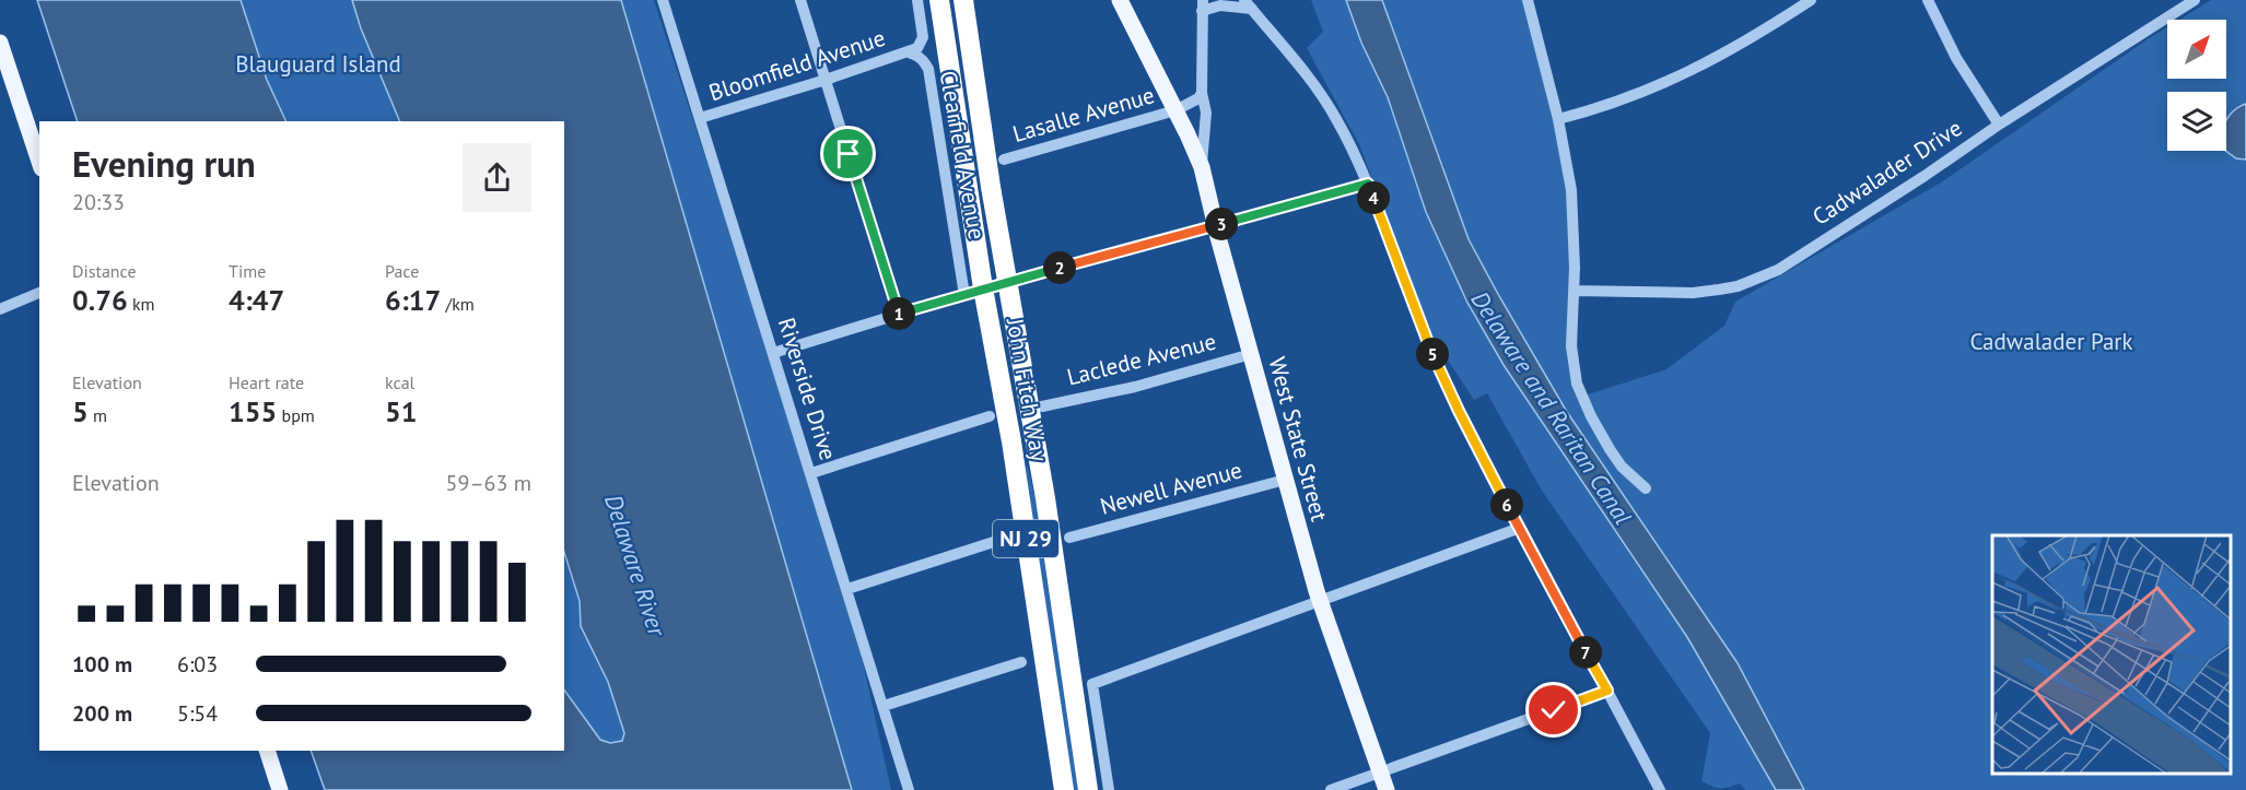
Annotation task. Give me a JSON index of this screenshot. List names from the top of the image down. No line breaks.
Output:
{"streets":{"highway":["John Fitch Way","NJ 29"],"main road":["West State Street"],"street":["Bloomfield Avenue","Lasalle Avenue","Clearfield Avenue","Cadwalader Drive","Laclede Avenue","Riverside Drive","Newell Avenue"]},"crossings":[["Bloomfield Avenue","Clearfield Avenue"],["Bloomfield Avenue","Riverside Drive"],["Clearfield Avenue","John Fitch Way"],["Laclede Avenue","West State Street"],["West State Street","Newell Avenue"]],"water":["Delaware and Raritan Canal","Delaware River"],"parks":["Blauguard Island","Cadwalader Park"],"north":"top right","page":{"heading":["Evening run","20:33"],"pins":["4","3","2","1","5","6","7"],"stats":[["Distance","0.76 km"],["Time","4:47"],["Pace","6:17 /km"],["Elevation","5 m"],["Heart rate","155 bpm"],["kcal","51"]],"chart":["Elevation","59–63 m"],"list":[{"name":"100 m","note":"6:03"},{"name":"200 m","note":"5:54"}]}}
